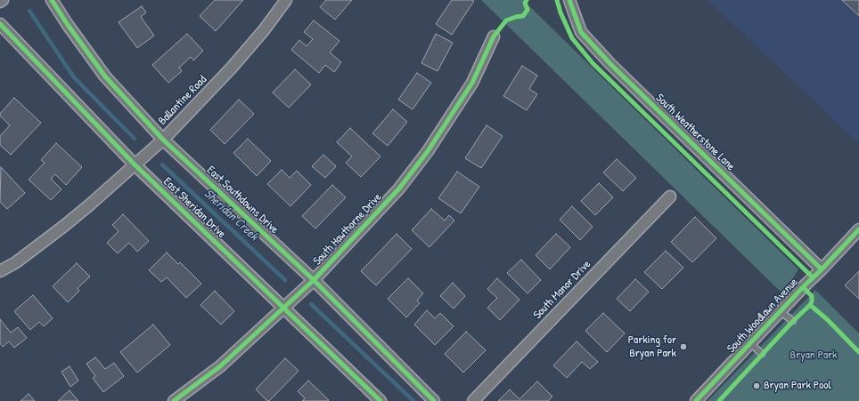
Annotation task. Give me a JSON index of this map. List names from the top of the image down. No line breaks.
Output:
{"streets":{"street":["Ballantine Road","South Weatherstone Lane","East Southdowns Drive","East Sheridan Drive","South Hawthorne Drive","South Manor Drive","South Woodlawn Avenue"]},"crossings":[["Ballantine Road","East Southdowns Drive"],["Ballantine Road","East Sheridan Drive"],["South Weatherstone Lane","South Woodlawn Avenue"],["East Southdowns Drive","South Hawthorne Drive"],["East Sheridan Drive","South Hawthorne Drive"]],"water":["Sheridan Creek"],"parks":["Bryan Park"],"places":["Parking for Bryan Park","Bryan Park Pool"]}
